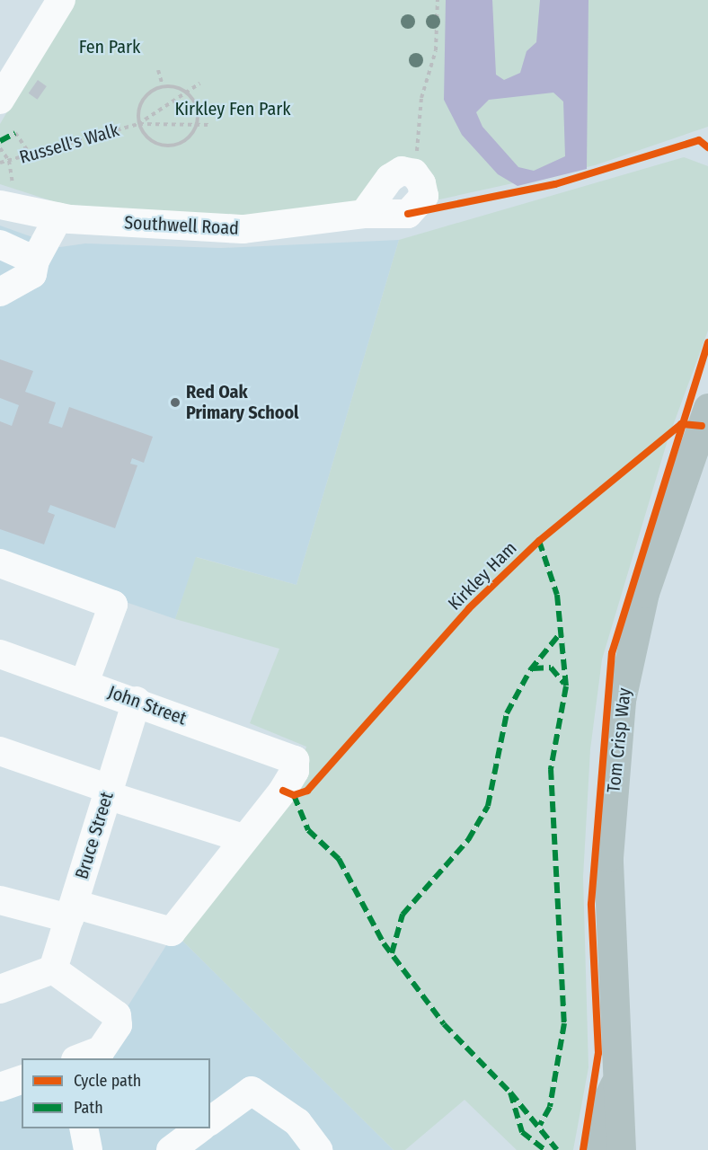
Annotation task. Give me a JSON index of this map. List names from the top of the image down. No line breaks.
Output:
{"streets":{"highway":["Tom Crisp Way"],"street":["Southwell Road","John Street","Bruce Street"],"path":["Russell's Walk"],"cycle path":["Kirkley Ham"]},"crossings":[["John Street","Bruce Street"]],"parks":["Fen Park","Kirkley Fen Park"],"places":["Red Oak Primary School"],"legend":["Cycle path","Path"]}
